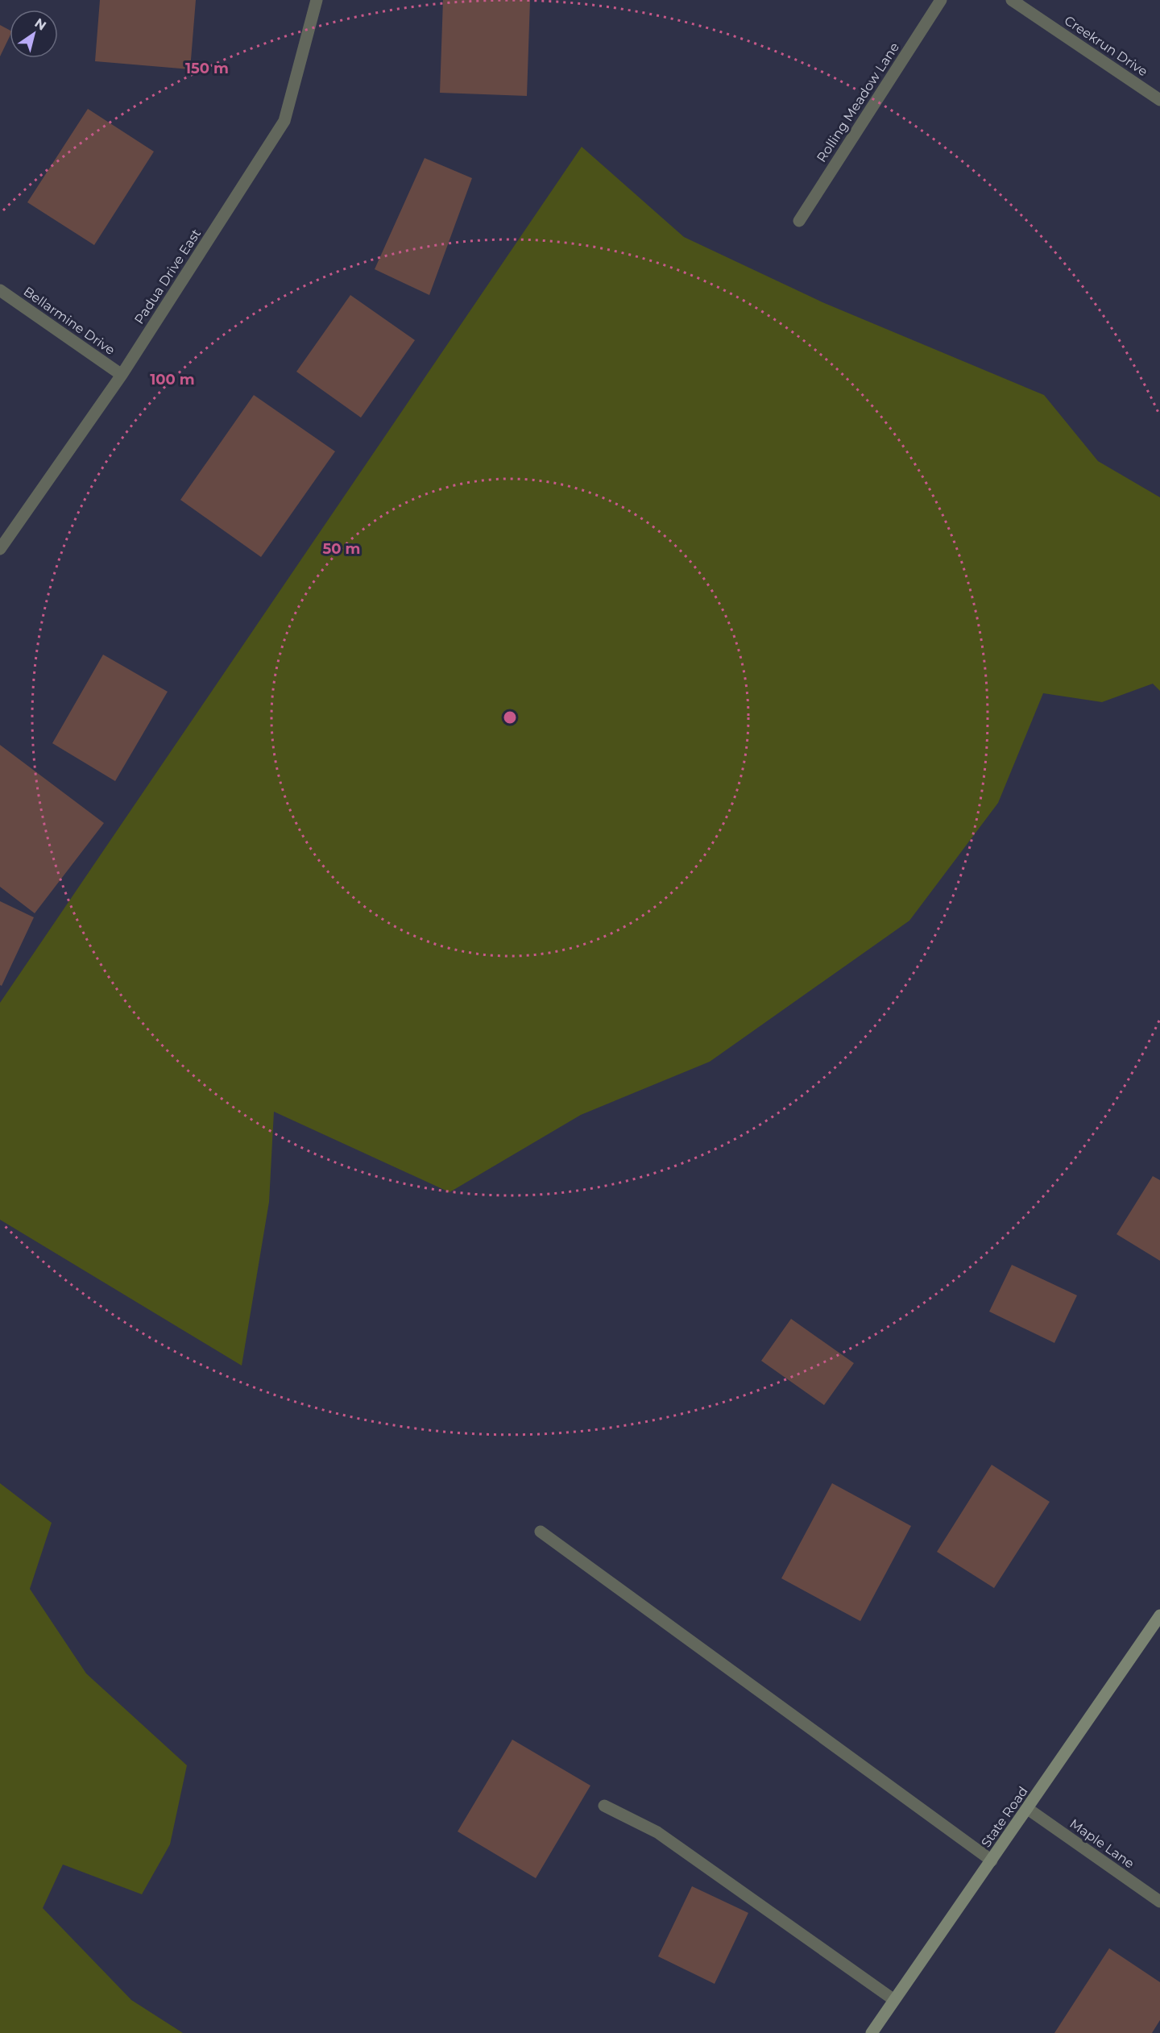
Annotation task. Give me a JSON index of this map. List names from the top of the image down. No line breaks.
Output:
{"streets":{"main road":["State Road"],"street":["Creekrun Drive","Rolling Meadow Lane","Padua Drive East","Bellarmine Drive","Maple Lane"]},"crossings":[["Padua Drive East","Bellarmine Drive"],["State Road","Maple Lane"]],"north":"top right","rings":["150 m","100 m","50 m"]}
